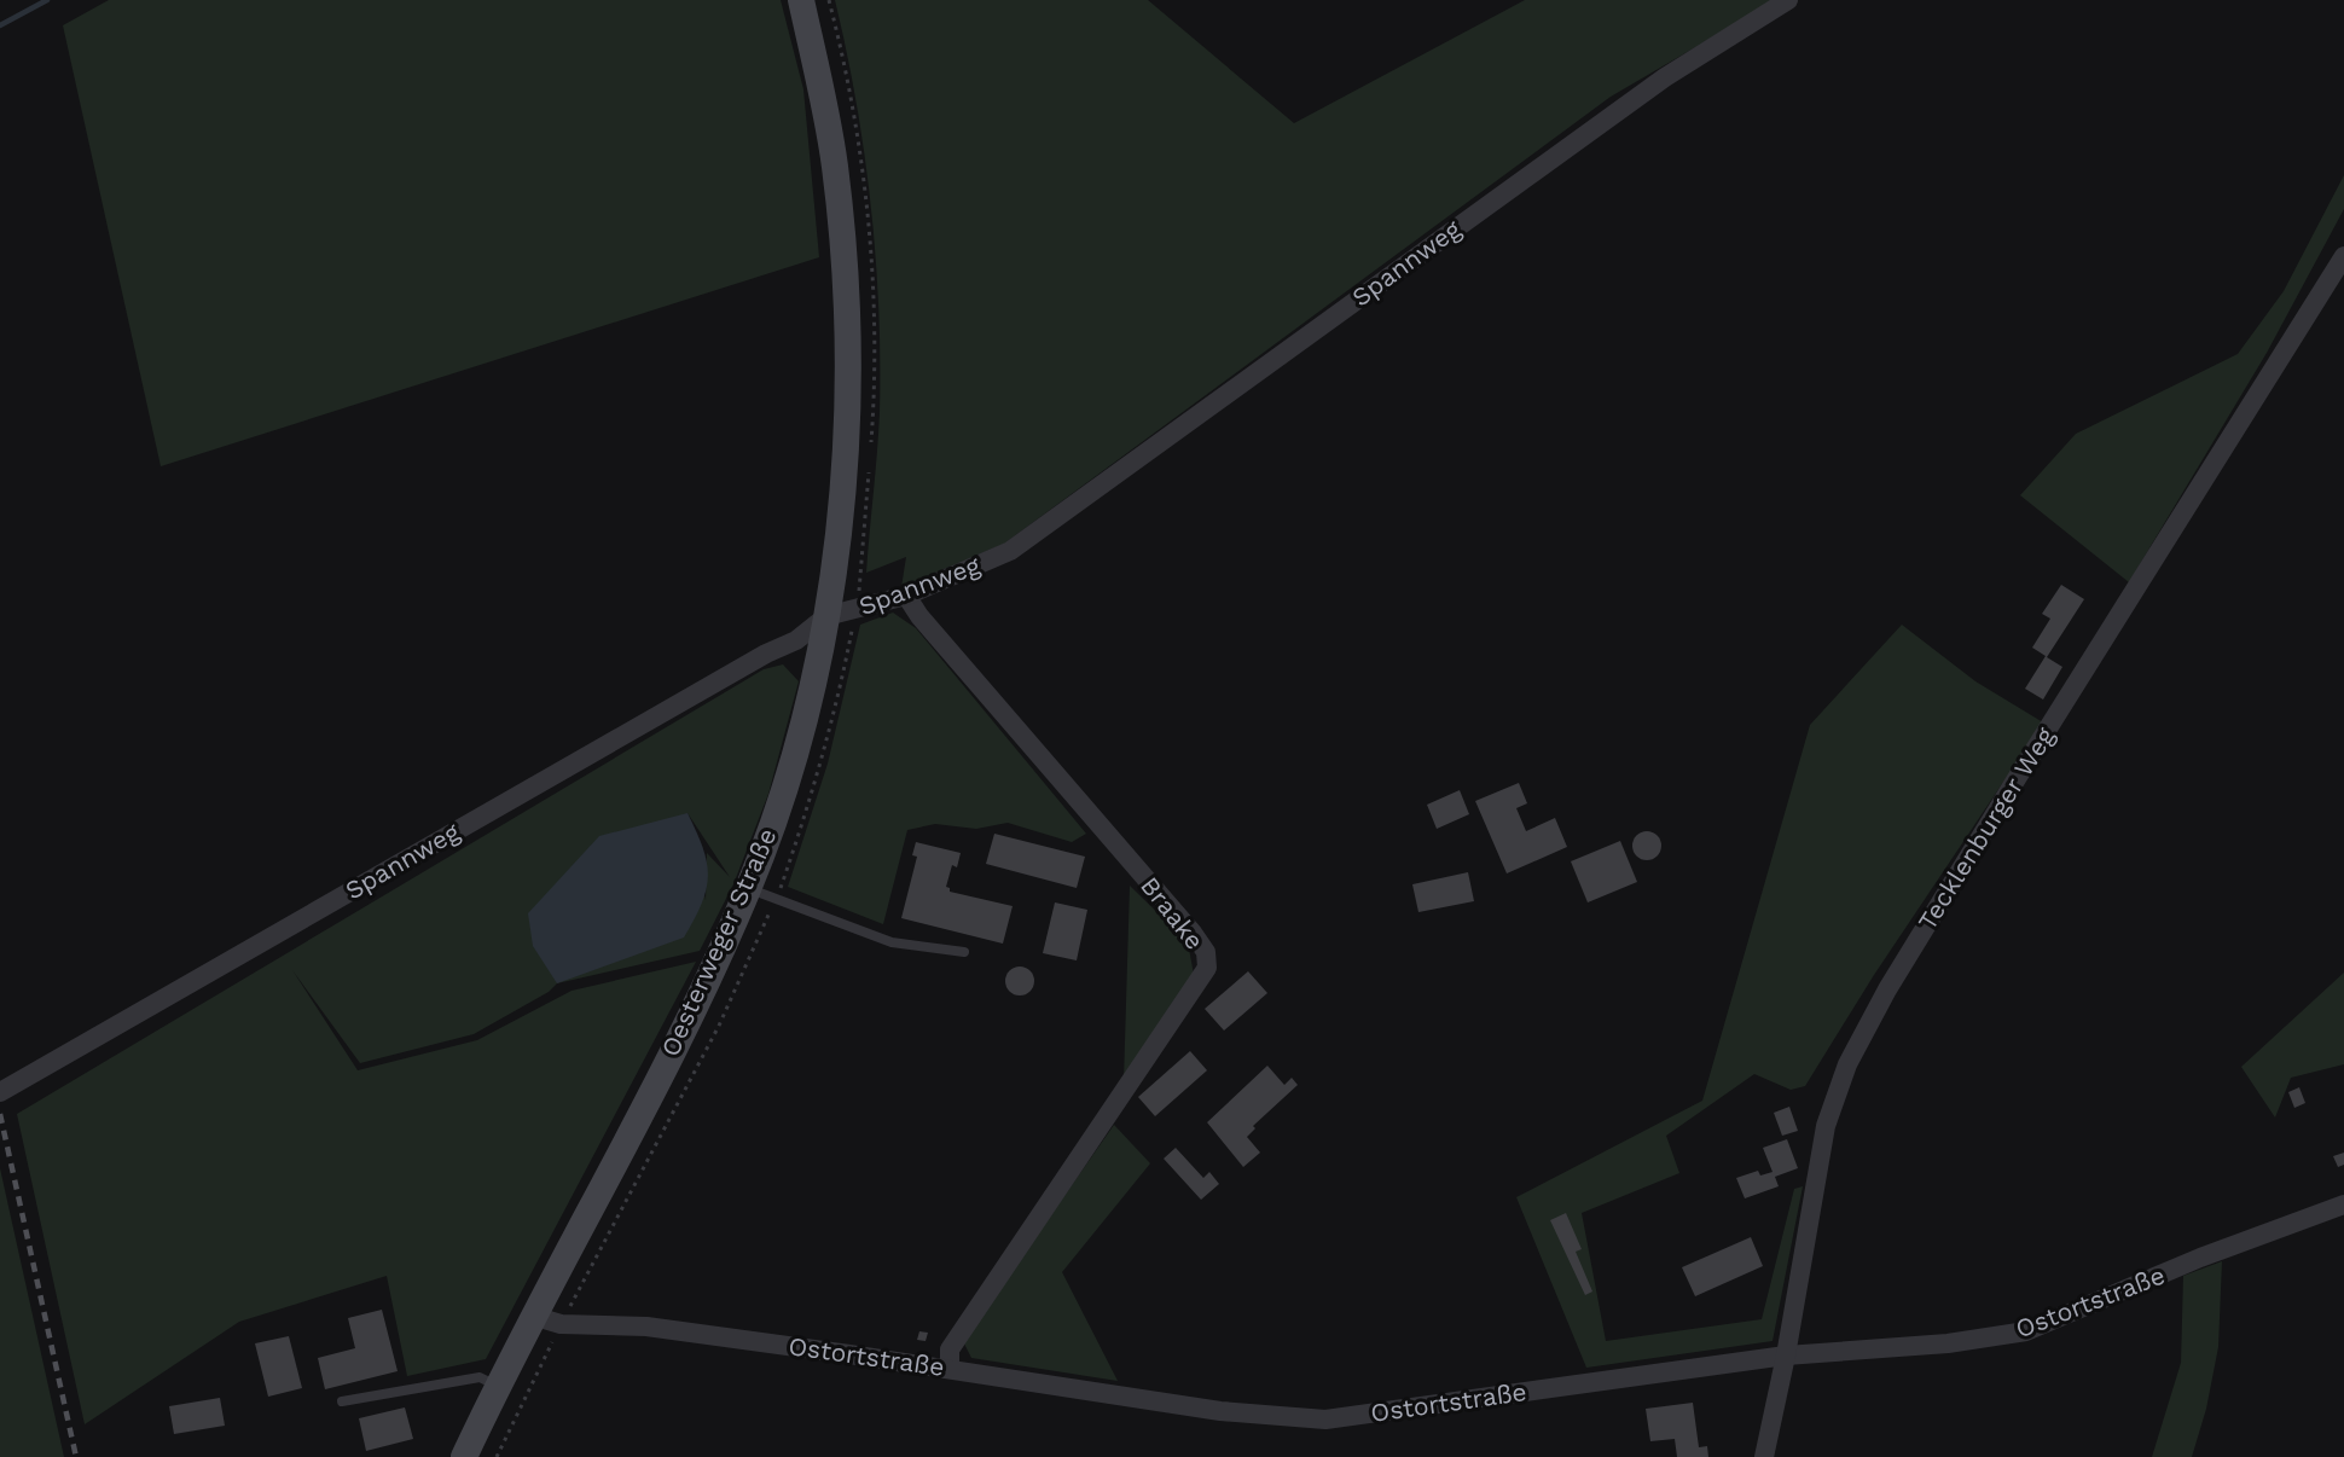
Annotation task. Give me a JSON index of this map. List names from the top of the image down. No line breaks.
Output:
{"streets":{"street":["Spannweg","Tecklenburger Weg","Braake","Oesterweger Straße","Ostortstraße"]},"crossings":[["Spannweg","Braake"],["Spannweg","Oesterweger Straße"],["Tecklenburger Weg","Ostortstraße"],["Braake","Ostortstraße"],["Oesterweger Straße","Ostortstraße"]]}
